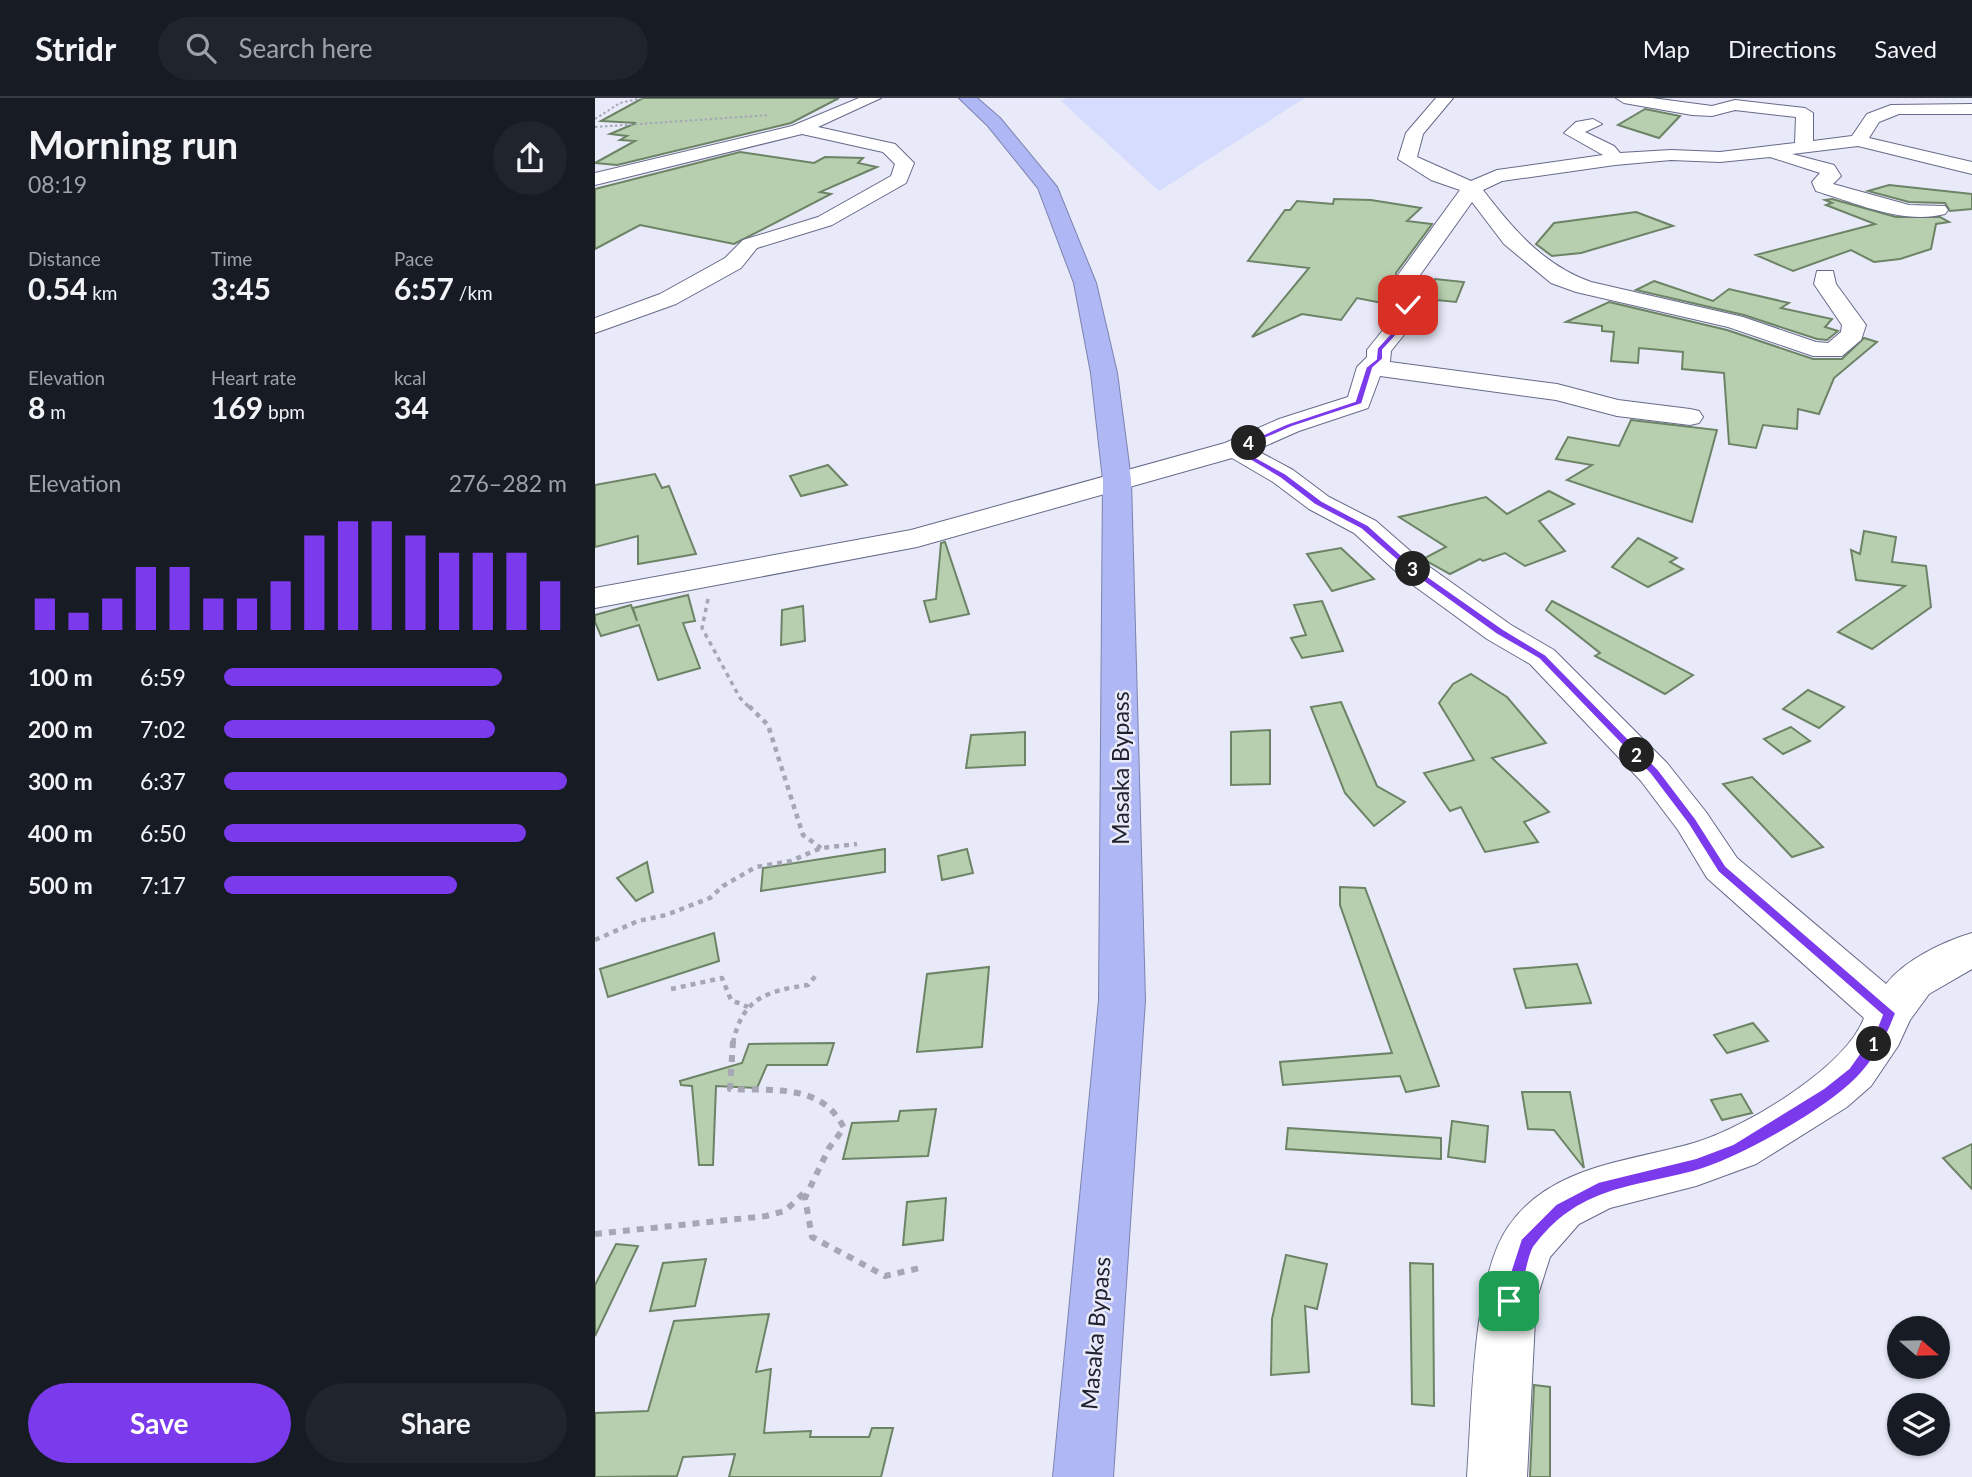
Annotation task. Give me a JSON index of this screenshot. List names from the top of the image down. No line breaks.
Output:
{"streets":{"highway":["Masaka Bypass"]},"north":"right","page":{"header":"Stridr","search":"Search here","nav":["Map","Directions","Saved"],"heading":["Morning run","08:19"],"stats":[["Distance","0.54 km"],["Time","3:45"],["Pace","6:57 /km"],["Elevation","8 m"],["Heart rate","169 bpm"],["kcal","34"]],"pins":["4","3","2","1"],"chart":["Elevation","276–282 m"],"list":[{"name":"100 m","note":"6:59"},{"name":"200 m","note":"7:02"},{"name":"300 m","note":"6:37"},{"name":"400 m","note":"6:50"},{"name":"500 m","note":"7:17"}],"buttons":["Save","Share"]}}
